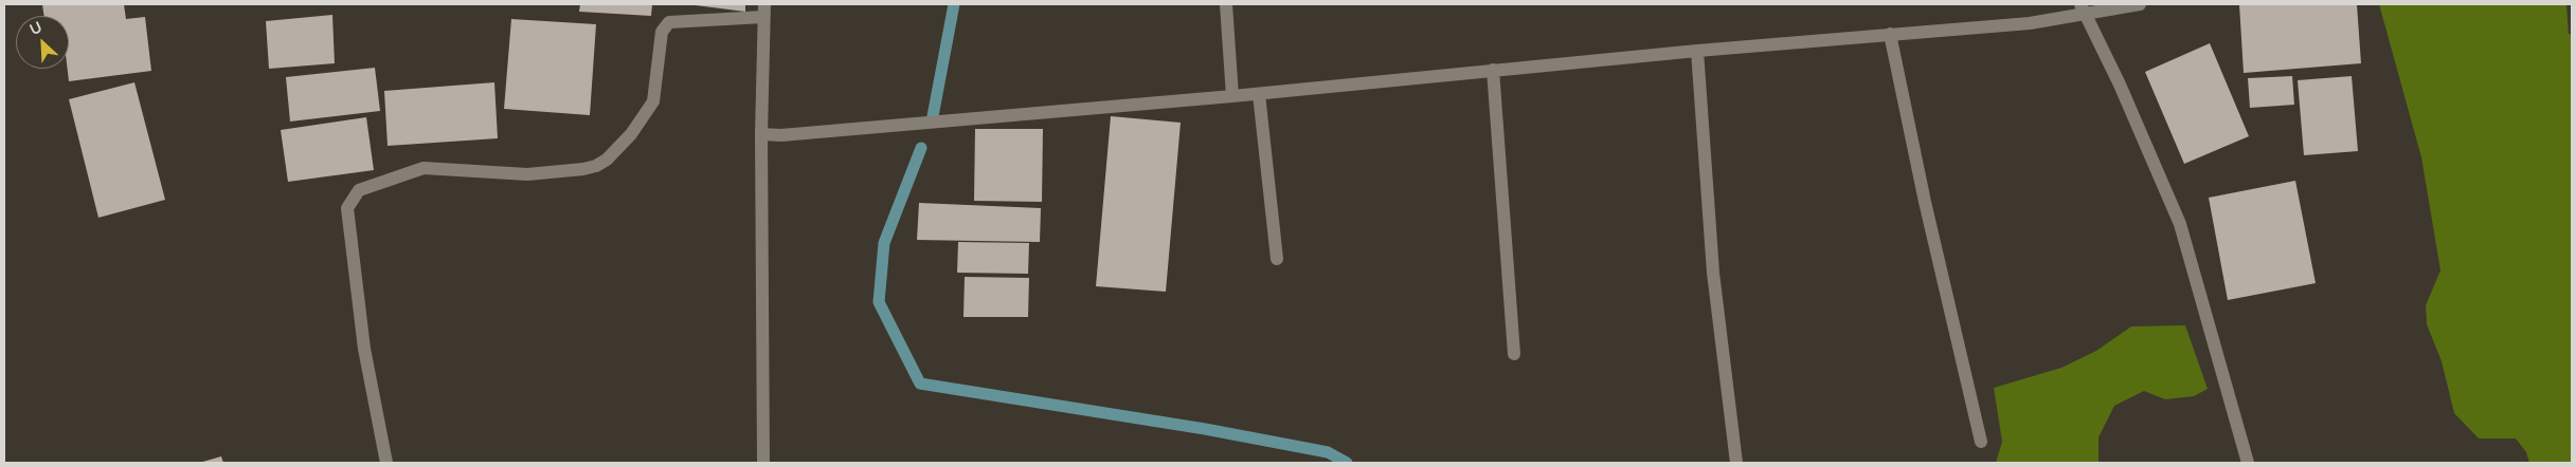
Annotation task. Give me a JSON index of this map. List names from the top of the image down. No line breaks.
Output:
{"north":"top left"}
